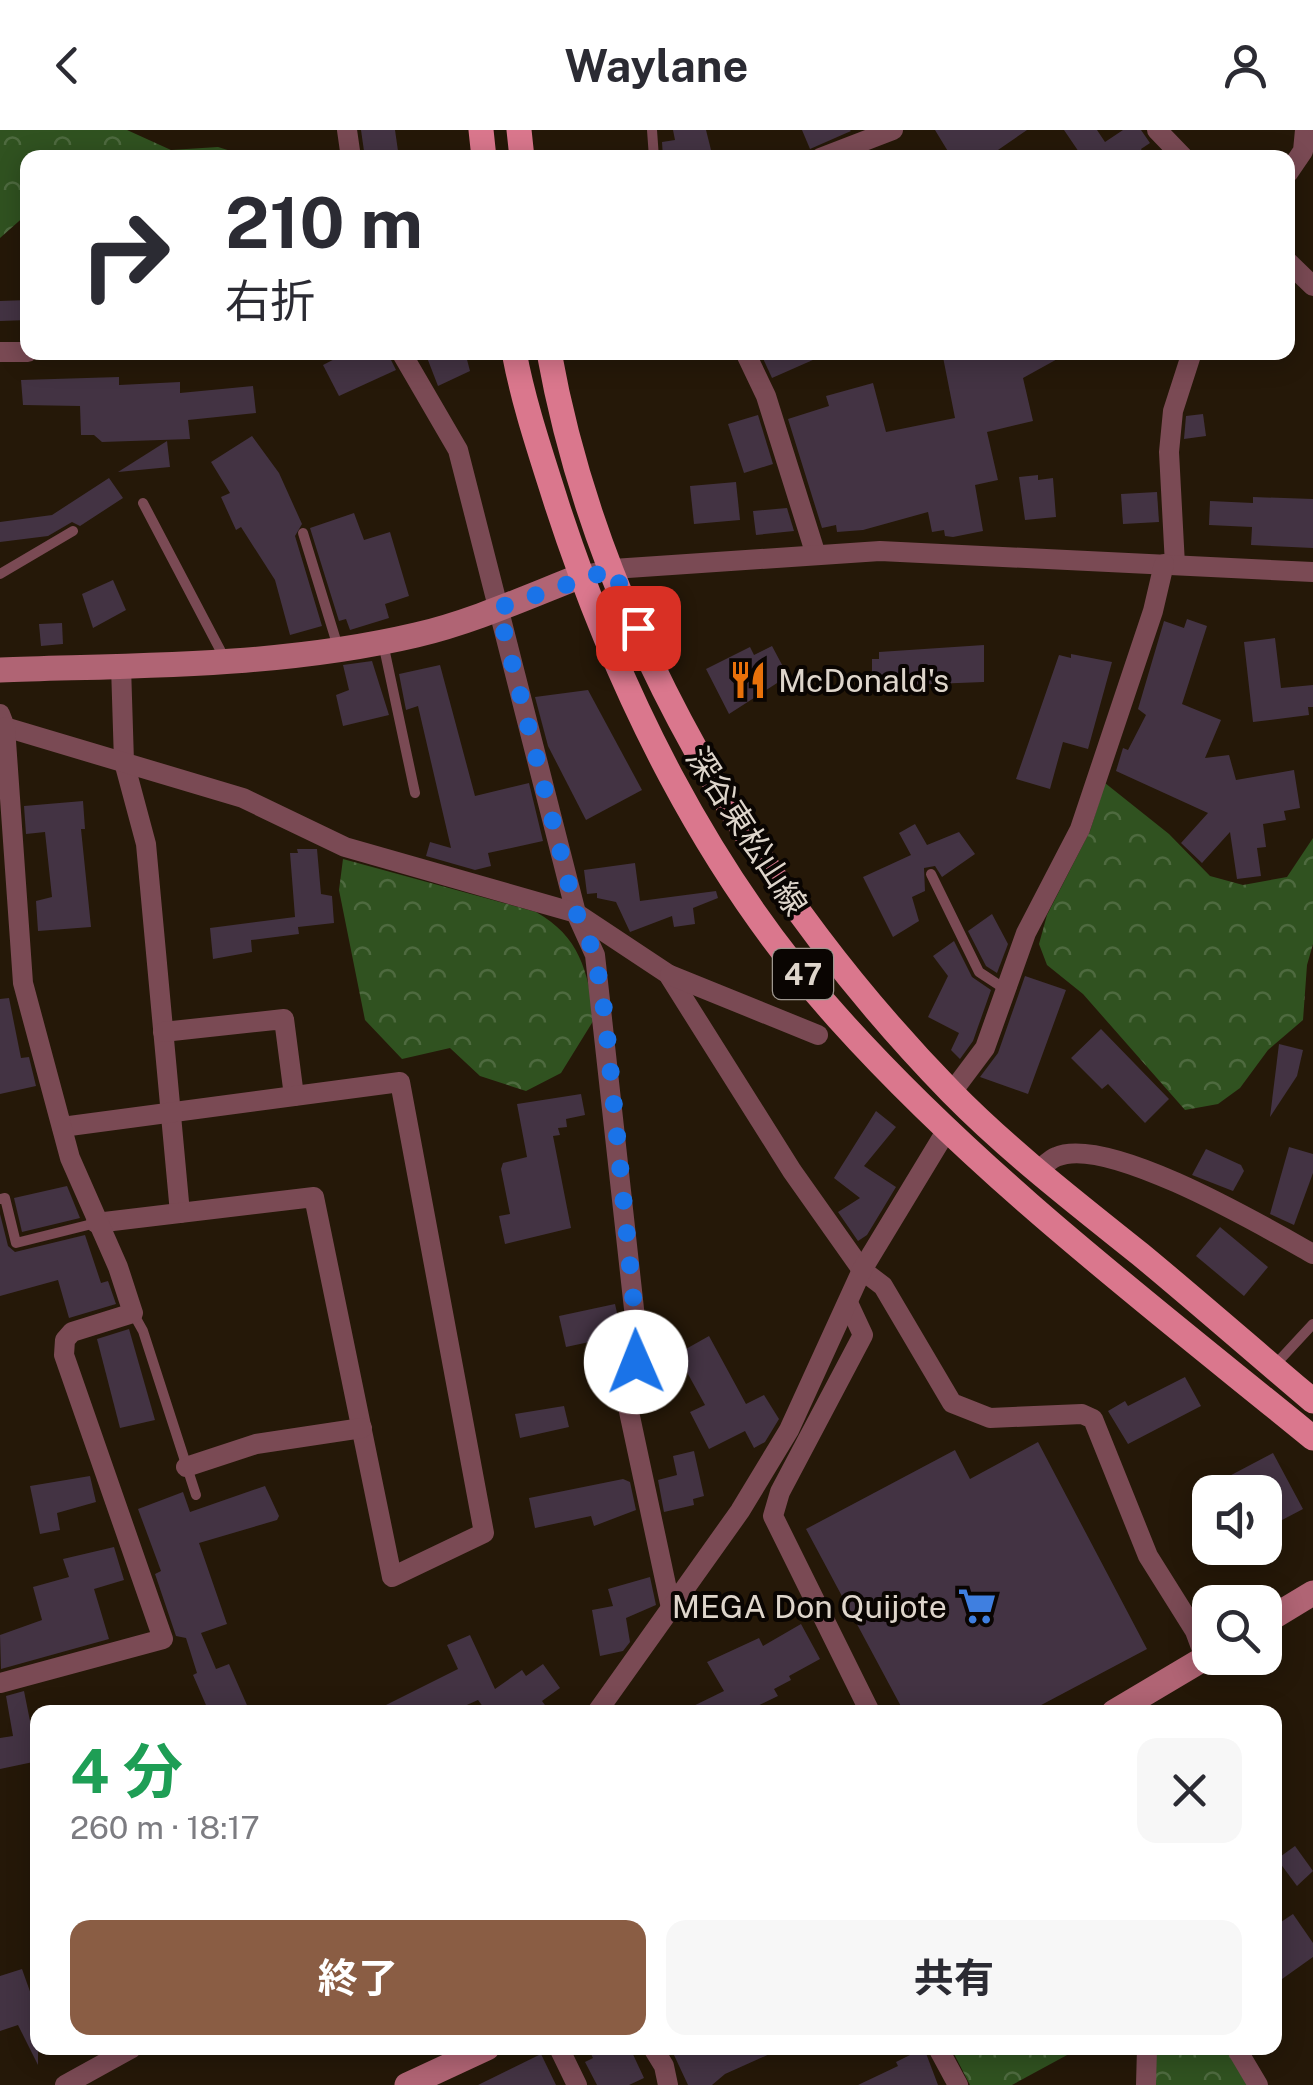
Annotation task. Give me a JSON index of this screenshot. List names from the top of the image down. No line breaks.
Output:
{"streets":{"main road":["深谷東松山線","47"]},"places":{"restaurant":["McDonald's"],"supermarket":["MEGA Don Quijote"]},"page":{"header":"Waylane","turn":["210 m","右折"],"heading":["4 分","260 m · 18:17"],"buttons":["終了","共有"]}}
